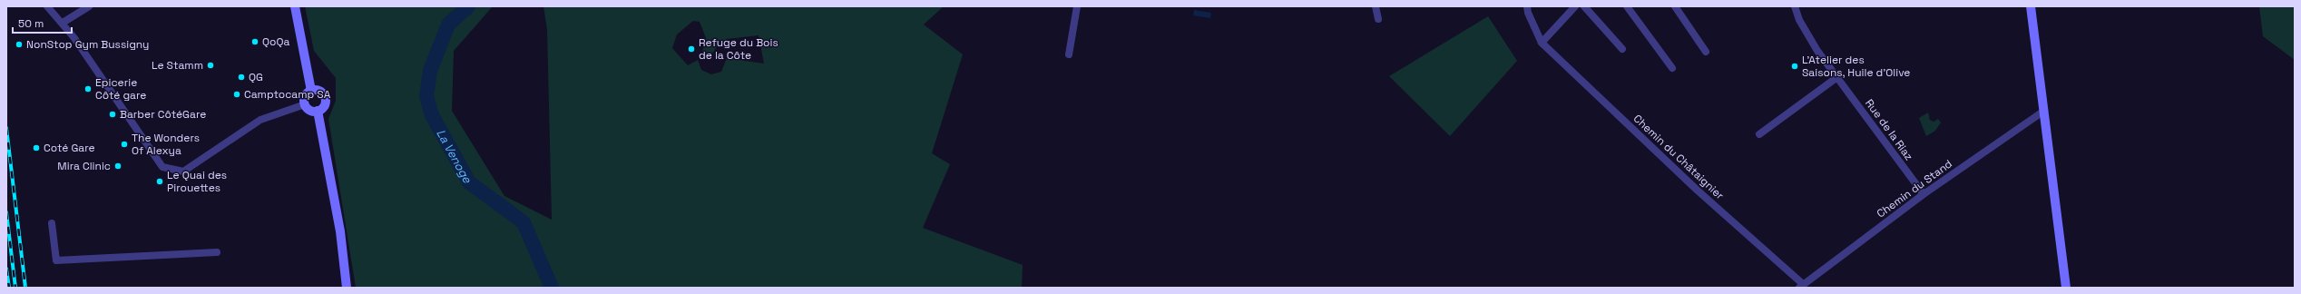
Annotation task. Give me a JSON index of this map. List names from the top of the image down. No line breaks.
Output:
{"streets":{"street":["Rue de la Riaz","Chemin du Châtaignier","Chemin du Stand"]},"crossings":[["Rue de la Riaz","Chemin du Stand"],["Chemin du Châtaignier","Chemin du Stand"]],"water":["La Venoge"],"places":["QoQa","NonStop Gym Bussigny","Refuge du Bois de la Côte","Le Stamm","L'Atelier des Saisons, Huile d'Olive","QG","Epicerie Côté gare","Camptocamp SA","Barber CôtéGare","The Wonders Of Alexya","Coté Gare","Mira Clinic","Le Quai des Pirouettes"],"scale_bar":"50 m"}
